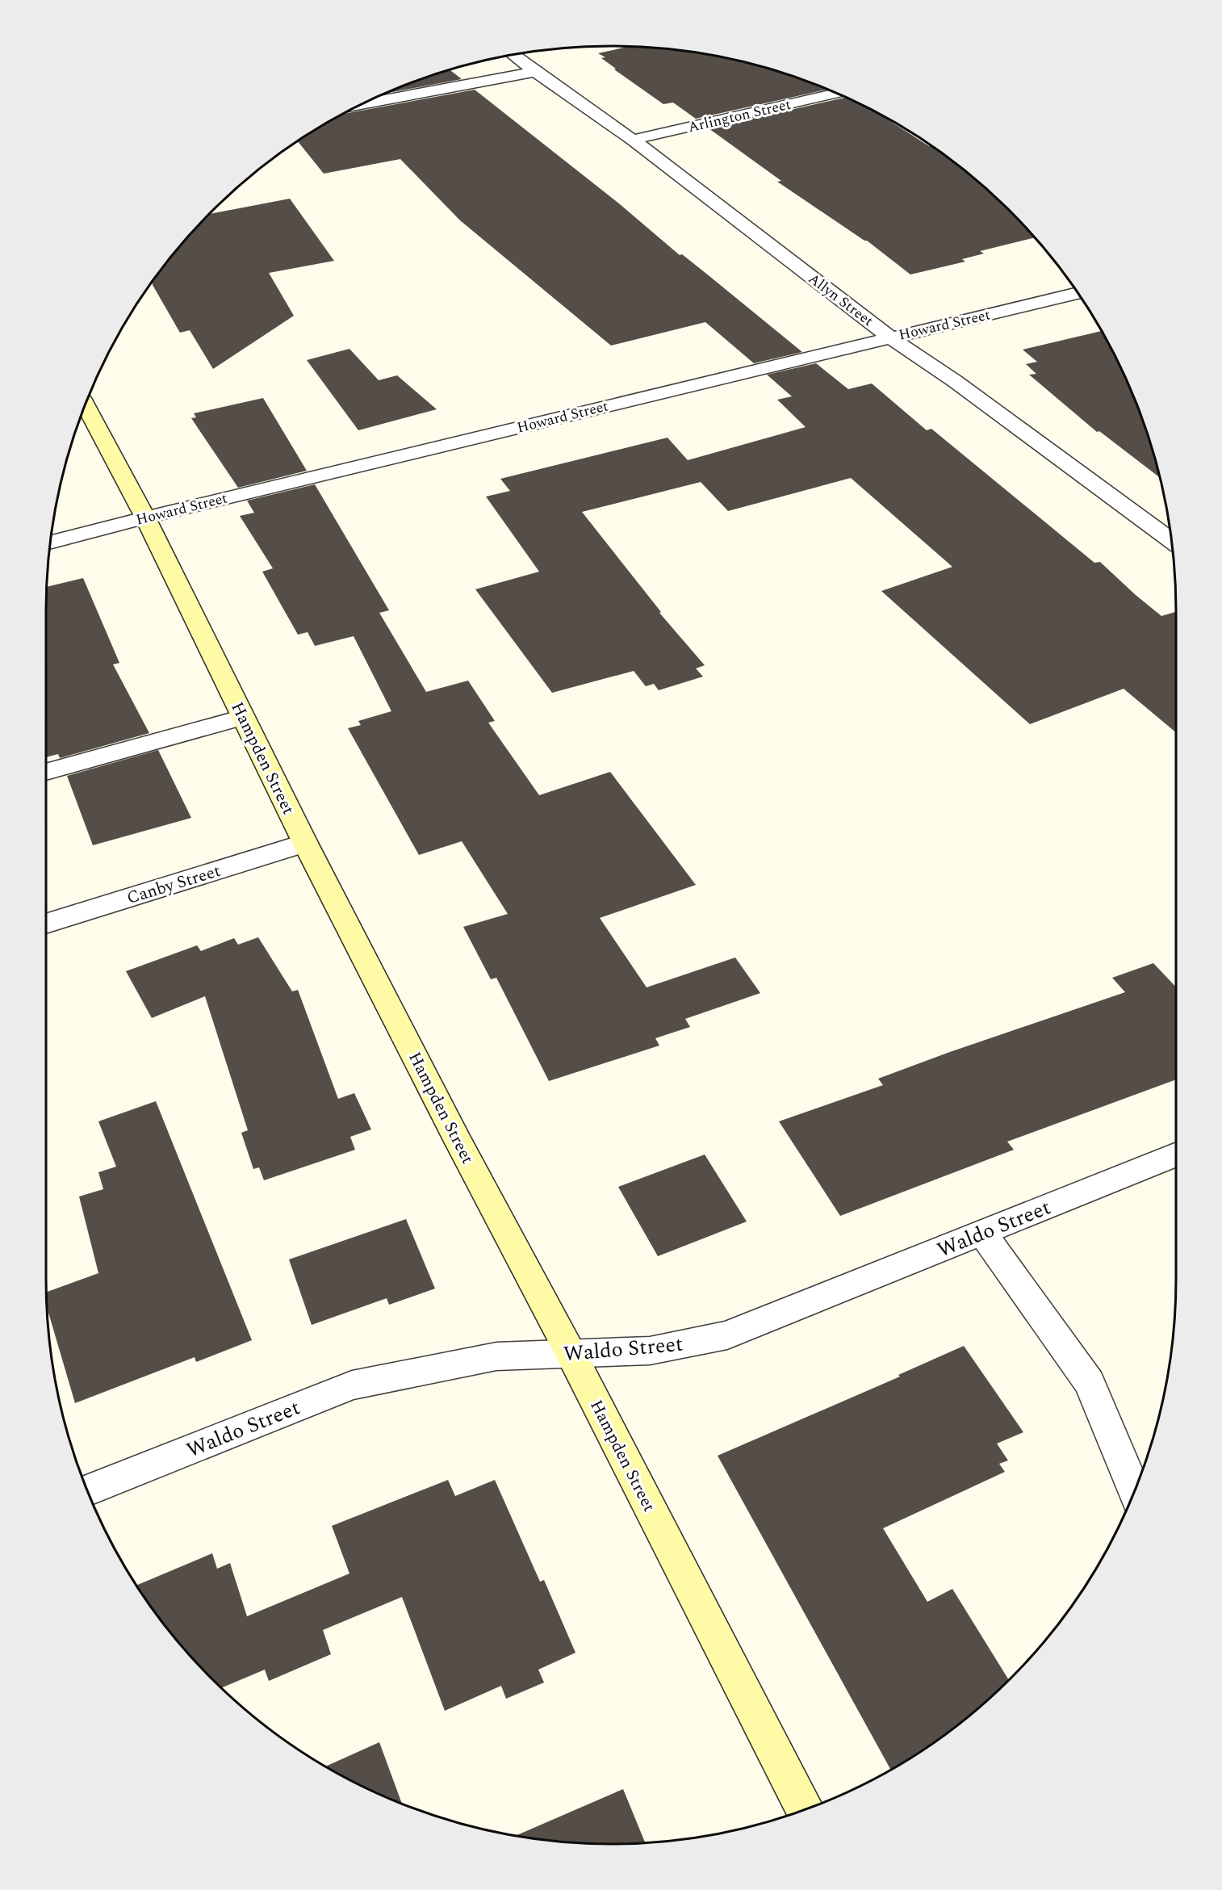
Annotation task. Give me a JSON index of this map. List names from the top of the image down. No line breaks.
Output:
{"streets":{"main road":["Hampden Street"],"street":["Arlington Street","Allyn Street","Howard Street","Canby Street","Waldo Street"]},"crossings":[["Arlington Street","Allyn Street"],["Allyn Street","Howard Street"],["Howard Street","Hampden Street"],["Hampden Street","Canby Street"],["Hampden Street","Waldo Street"]]}
